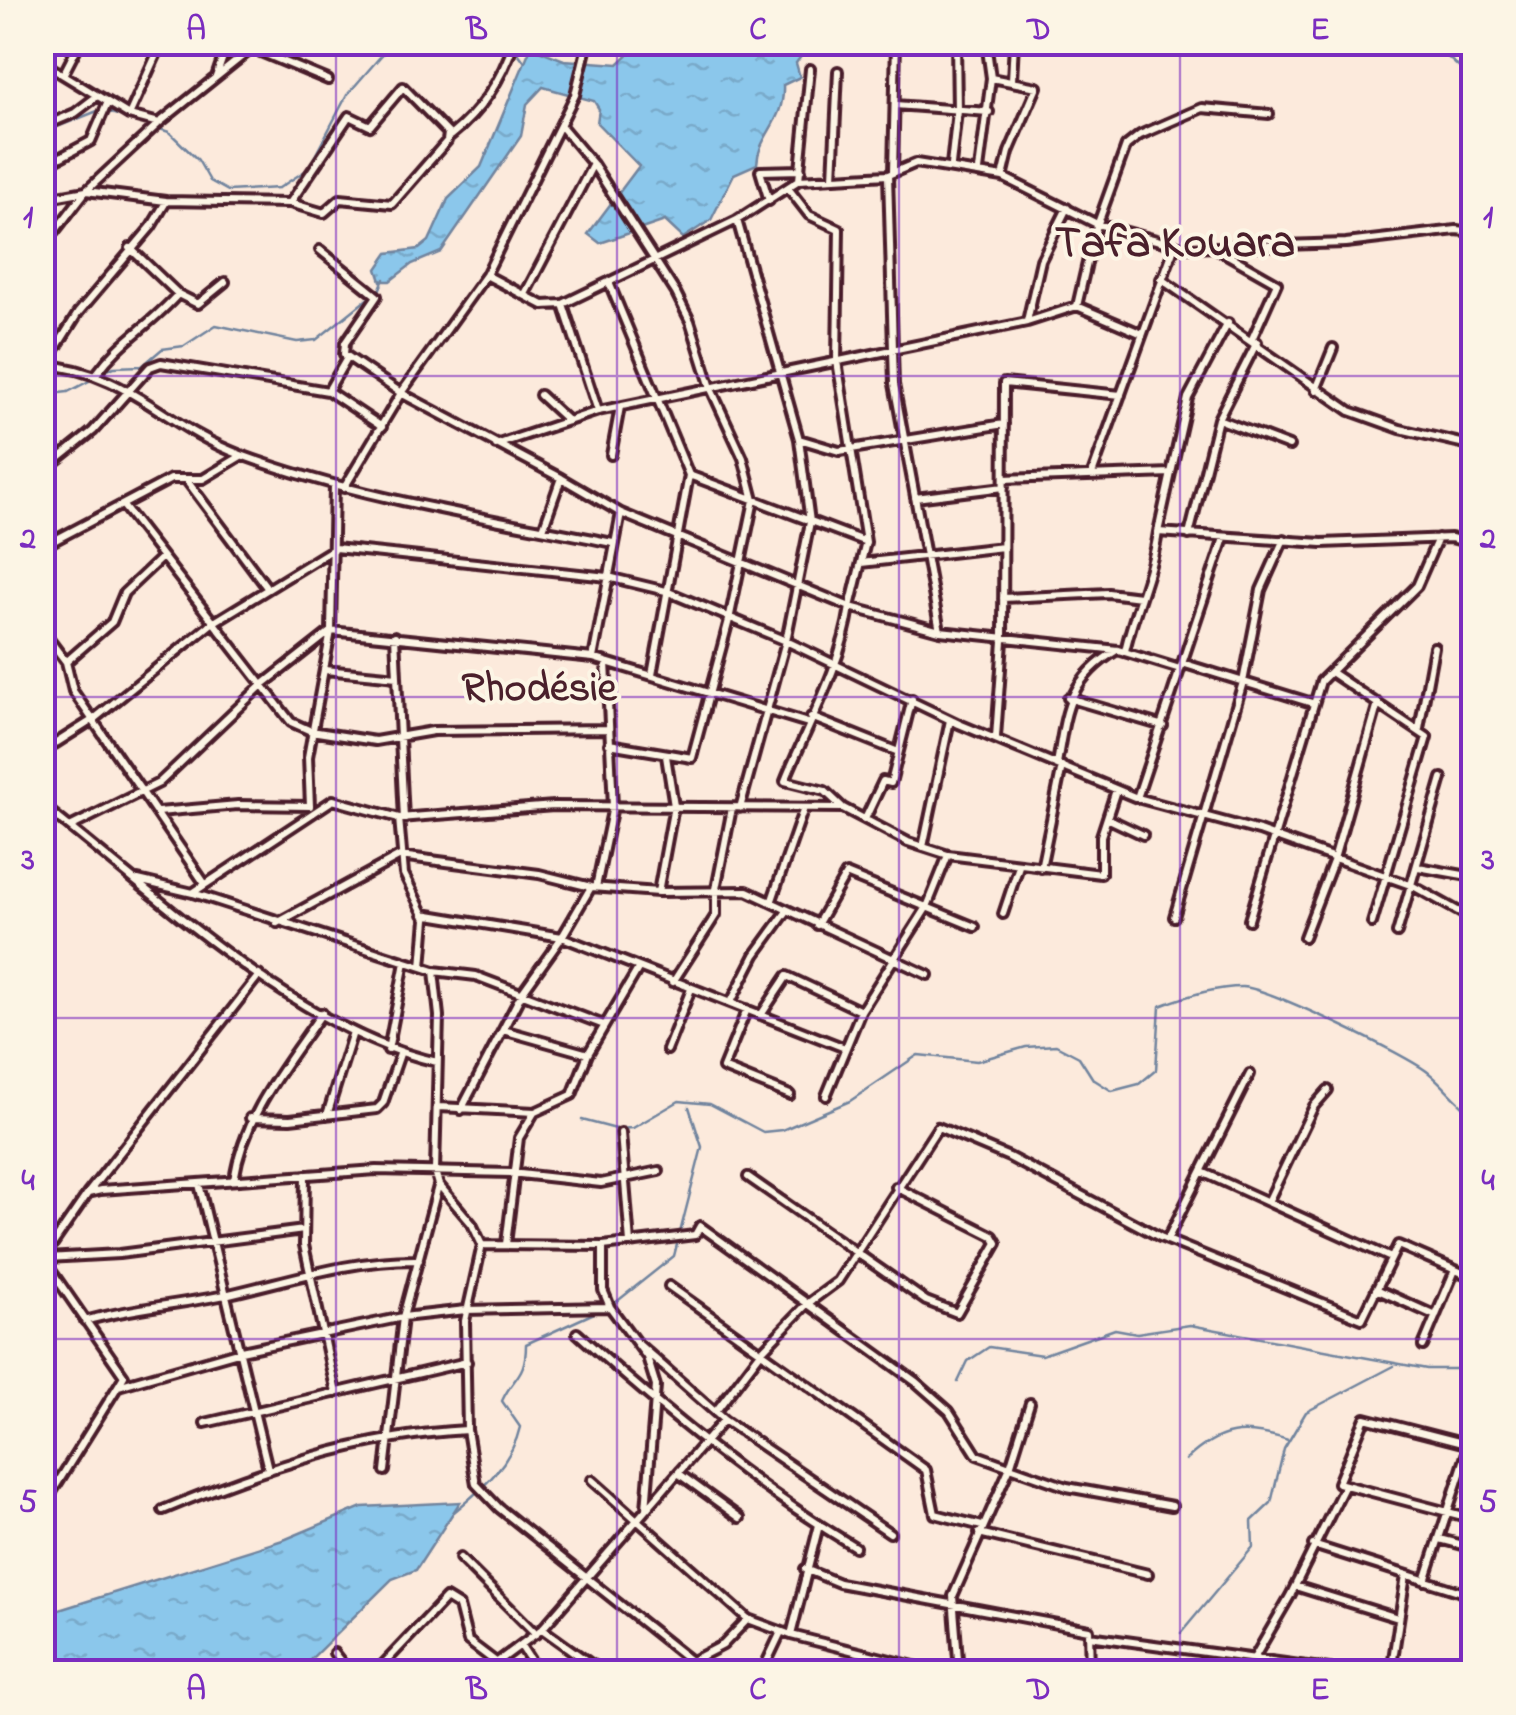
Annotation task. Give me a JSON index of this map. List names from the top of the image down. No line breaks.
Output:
{"districts":["Tafa Kouara","Rhodésie"],"grid":{"columns":["A","B","C","D","E"],"rows":["1","2","3","4","5"]}}
